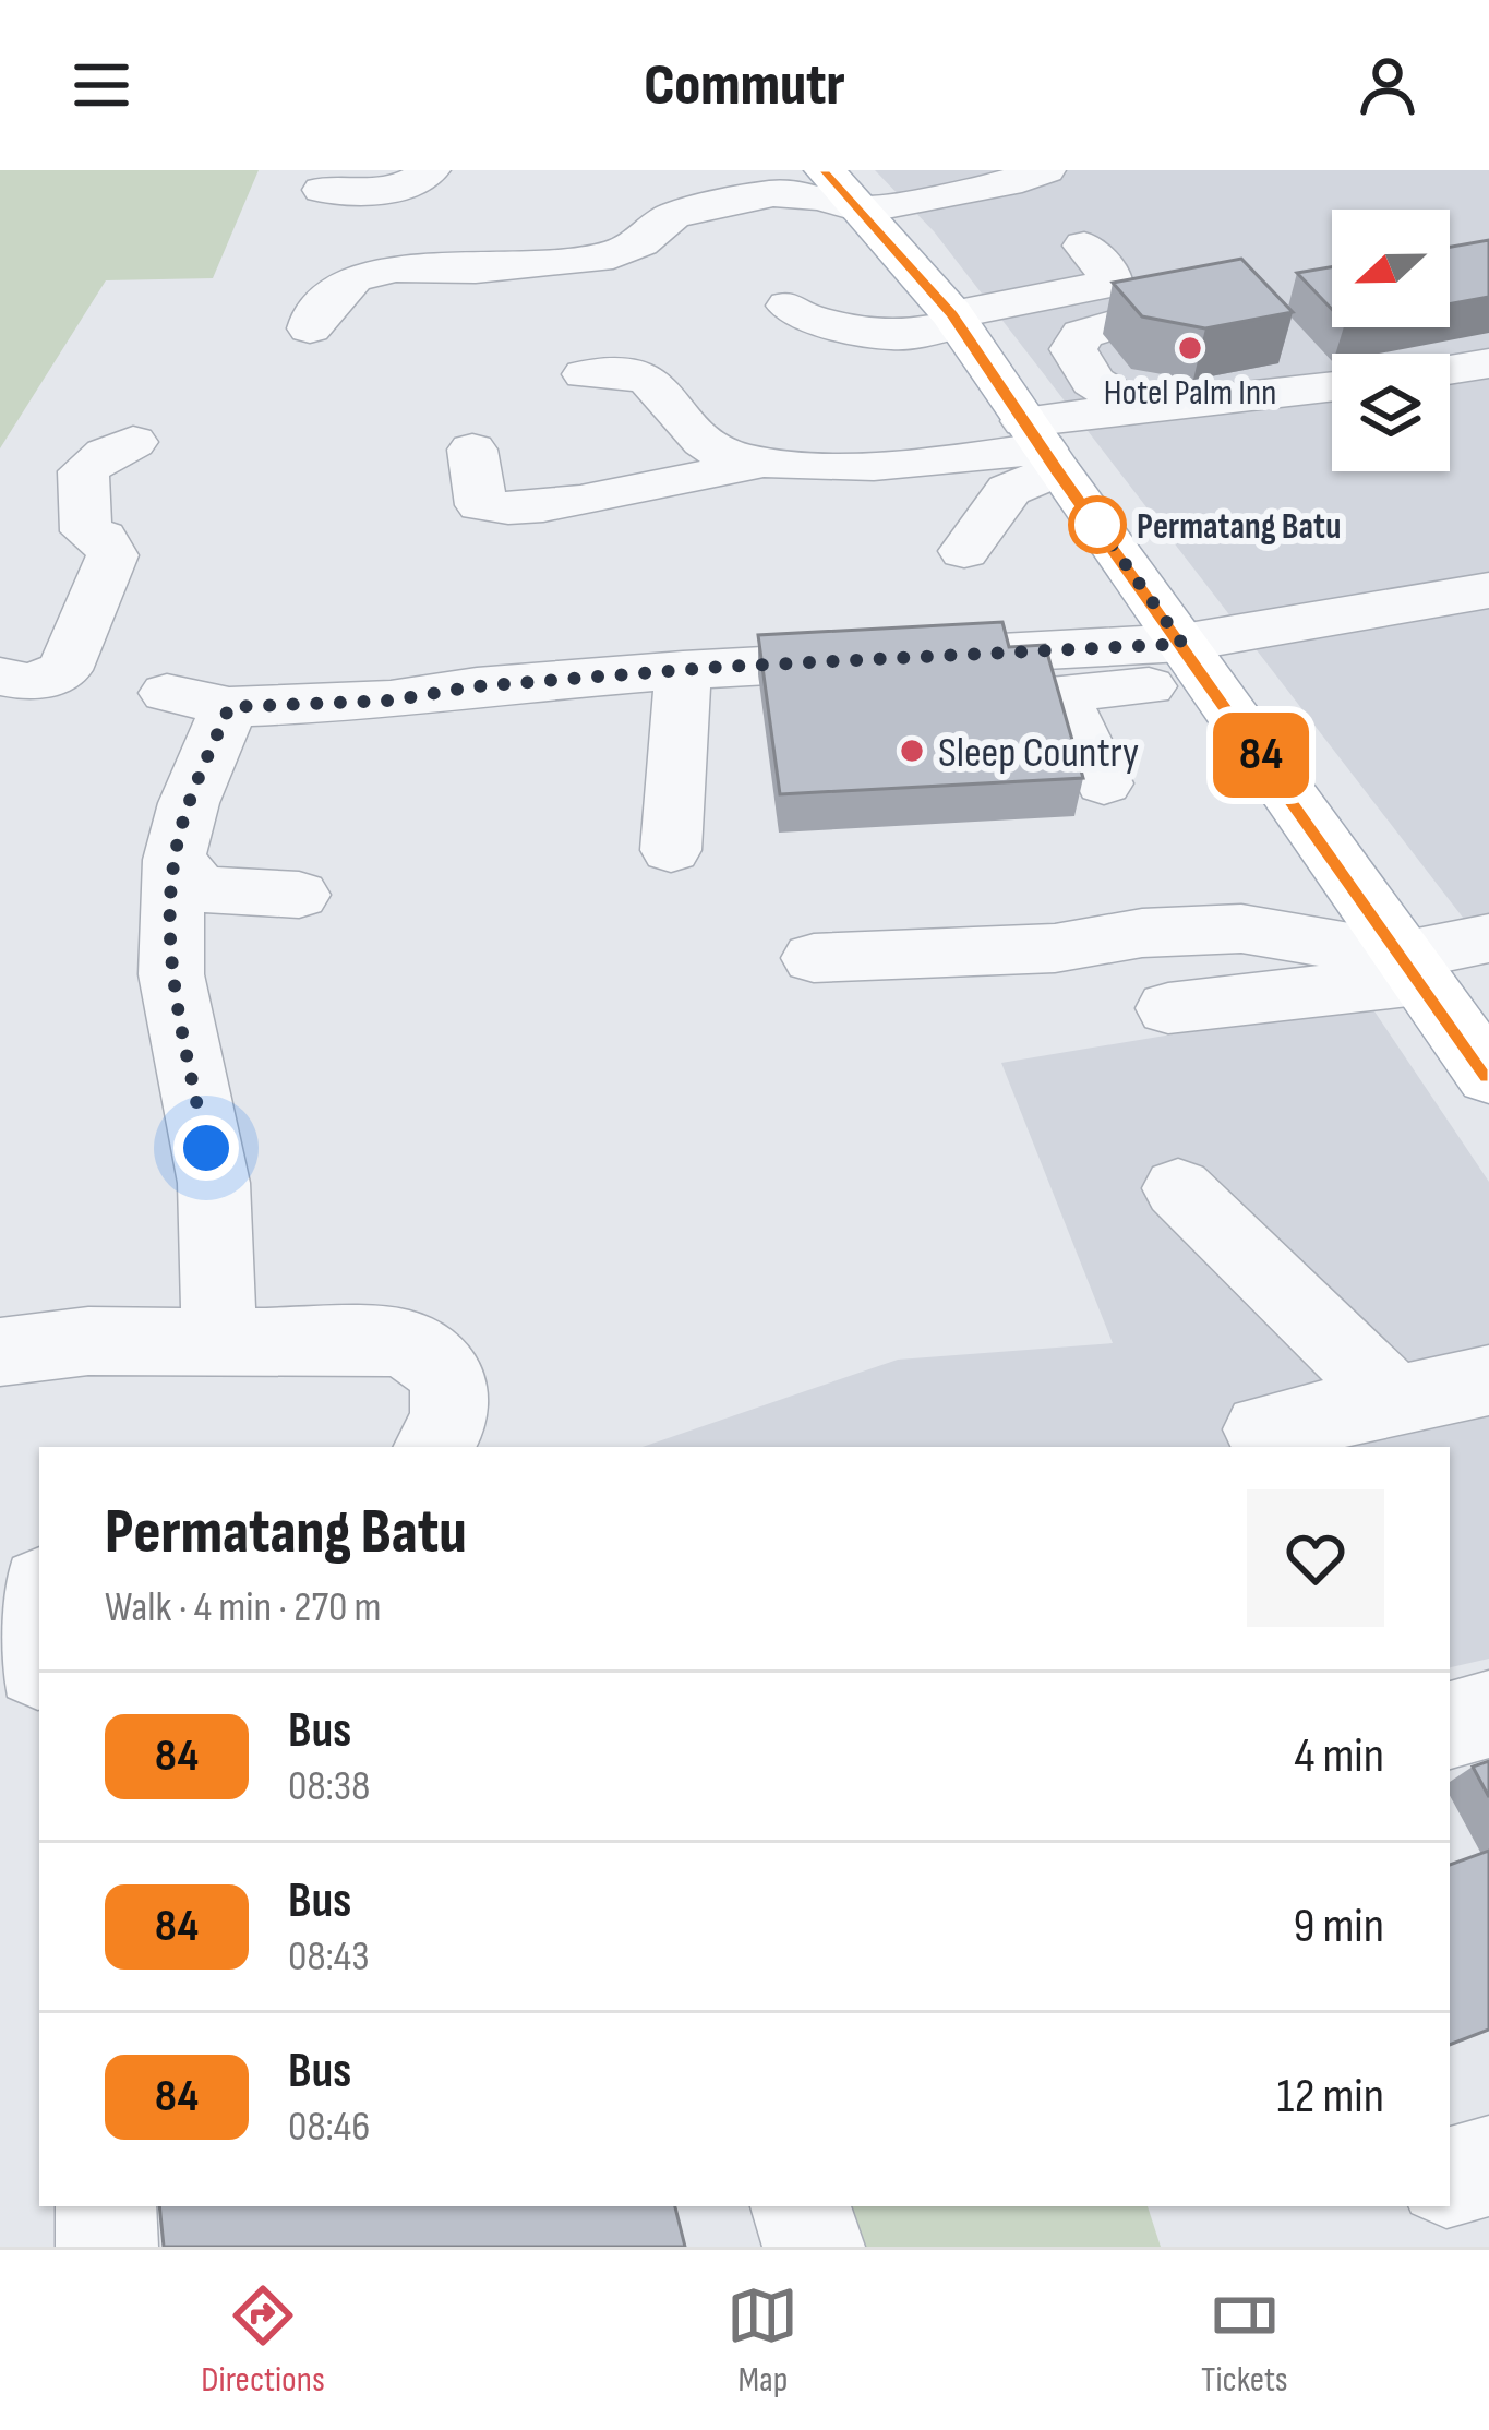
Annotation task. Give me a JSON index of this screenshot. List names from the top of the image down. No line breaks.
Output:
{"places":["Hotel Palm Inn","Permatang Batu","Sleep Country"],"lines":["bus line 84"],"north":"left","page":{"header":"Commutr","on_map":"84","heading":["Permatang Batu","Walk · 4 min · 270 m"],"list":[{"mark":"84","name":"Bus","note":"08:38","value":"4 min"},{"mark":"84","name":"Bus","note":"08:43","value":"9 min"},{"mark":"84","name":"Bus","note":"08:46","value":"12 min"}],"tabs":["Directions","Map","Tickets"]}}
